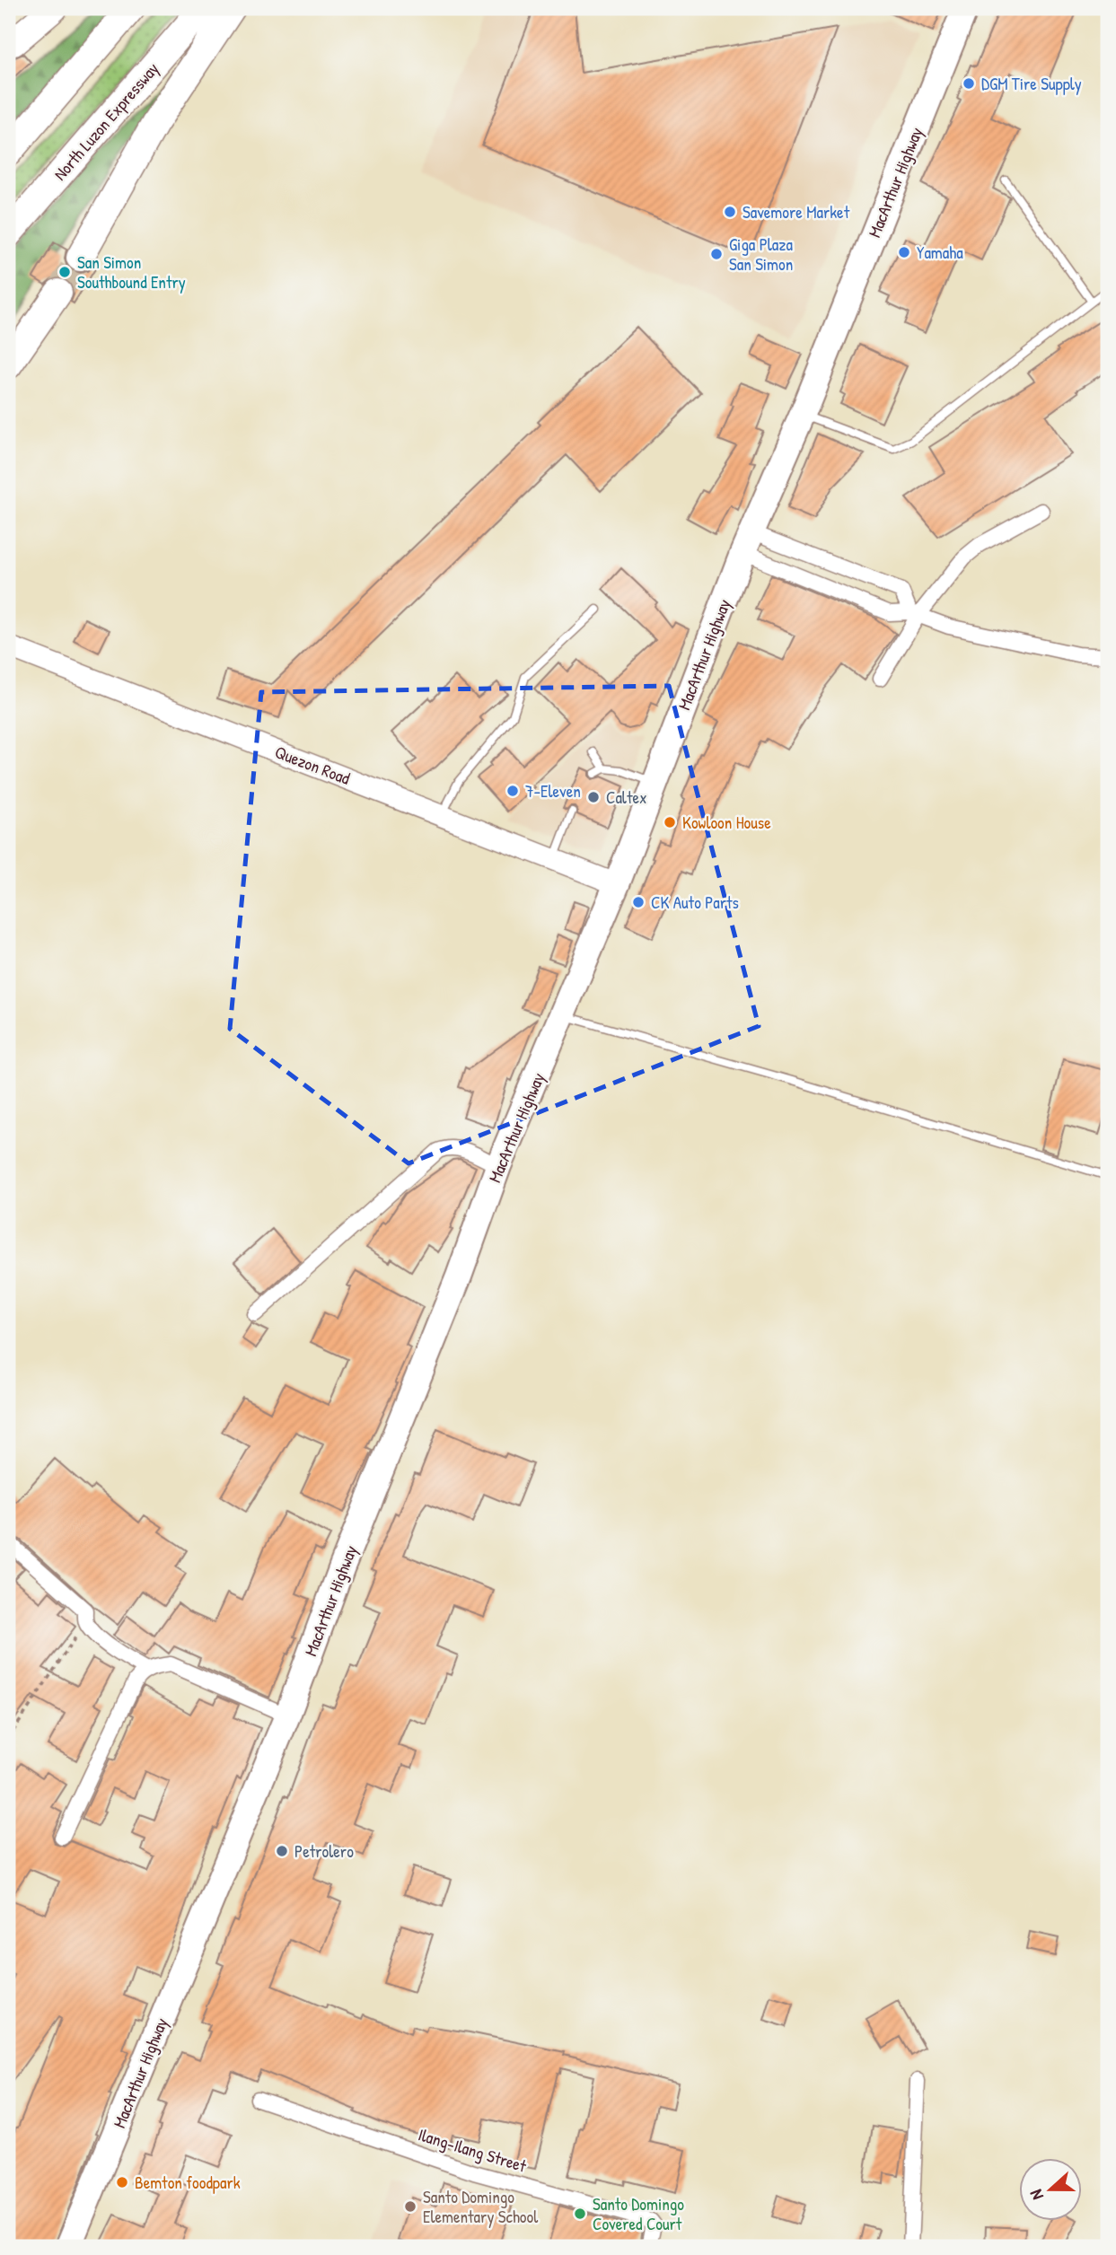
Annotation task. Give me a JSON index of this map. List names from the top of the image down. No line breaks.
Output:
{"streets":{"highway":["North Luzon Expressway","MacArthur Highway"],"main road":["Quezon Road"],"street":["Ilang-Ilang Street"]},"crossings":[["MacArthur Highway","Quezon Road"]],"places":["DGM Tire Supply","Savemore Market","Yamaha","Giga Plaza San Simon","San Simon Southbound Entry","7-Eleven","Caltex","Kowloon House","CK Auto Parts","Petrolero","Bemton foodpark","Santo Domingo Elementary School","Santo Domingo Covered Court"],"north":"left"}
